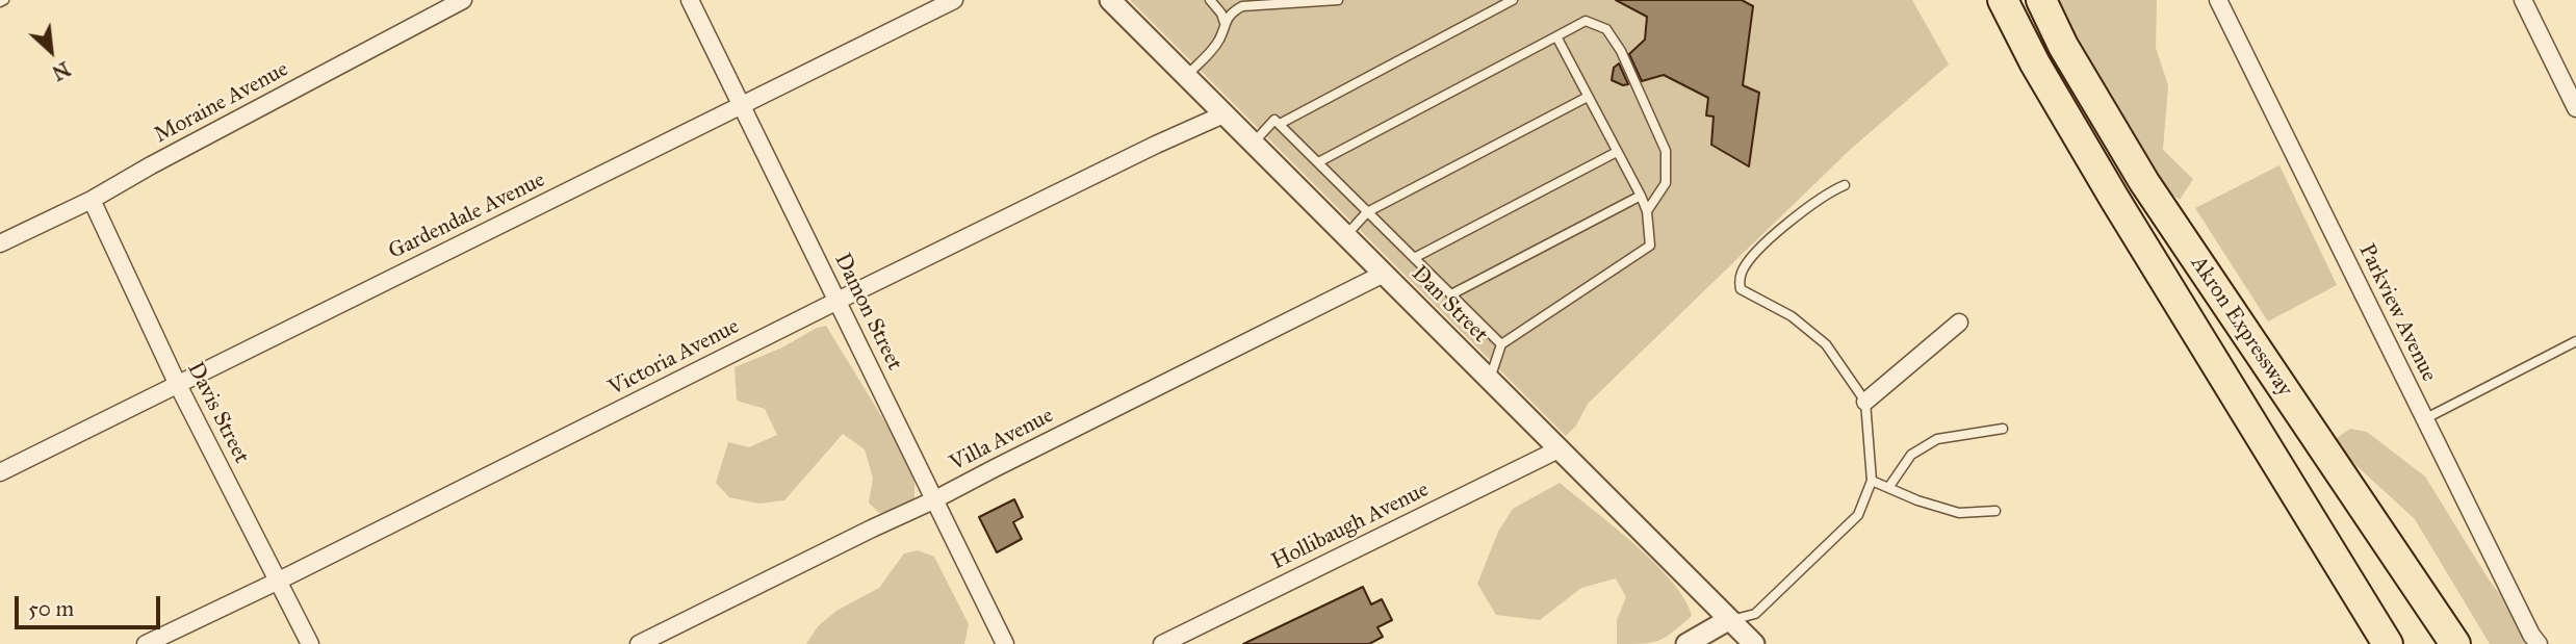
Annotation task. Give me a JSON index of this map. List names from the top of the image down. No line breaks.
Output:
{"streets":{"highway":["Akron Expressway"],"street":["Moraine Avenue","Gardendale Avenue","Dan Street","Damon Street","Parkview Avenue","Victoria Avenue","Davis Street","Villa Avenue","Hollibaugh Avenue"]},"crossings":[["Moraine Avenue","Davis Street"],["Gardendale Avenue","Damon Street"],["Gardendale Avenue","Davis Street"],["Dan Street","Victoria Avenue"],["Dan Street","Villa Avenue"],["Dan Street","Hollibaugh Avenue"],["Damon Street","Victoria Avenue"],["Damon Street","Villa Avenue"],["Victoria Avenue","Davis Street"]],"scale_bar":"50 m","north":"bottom right"}
